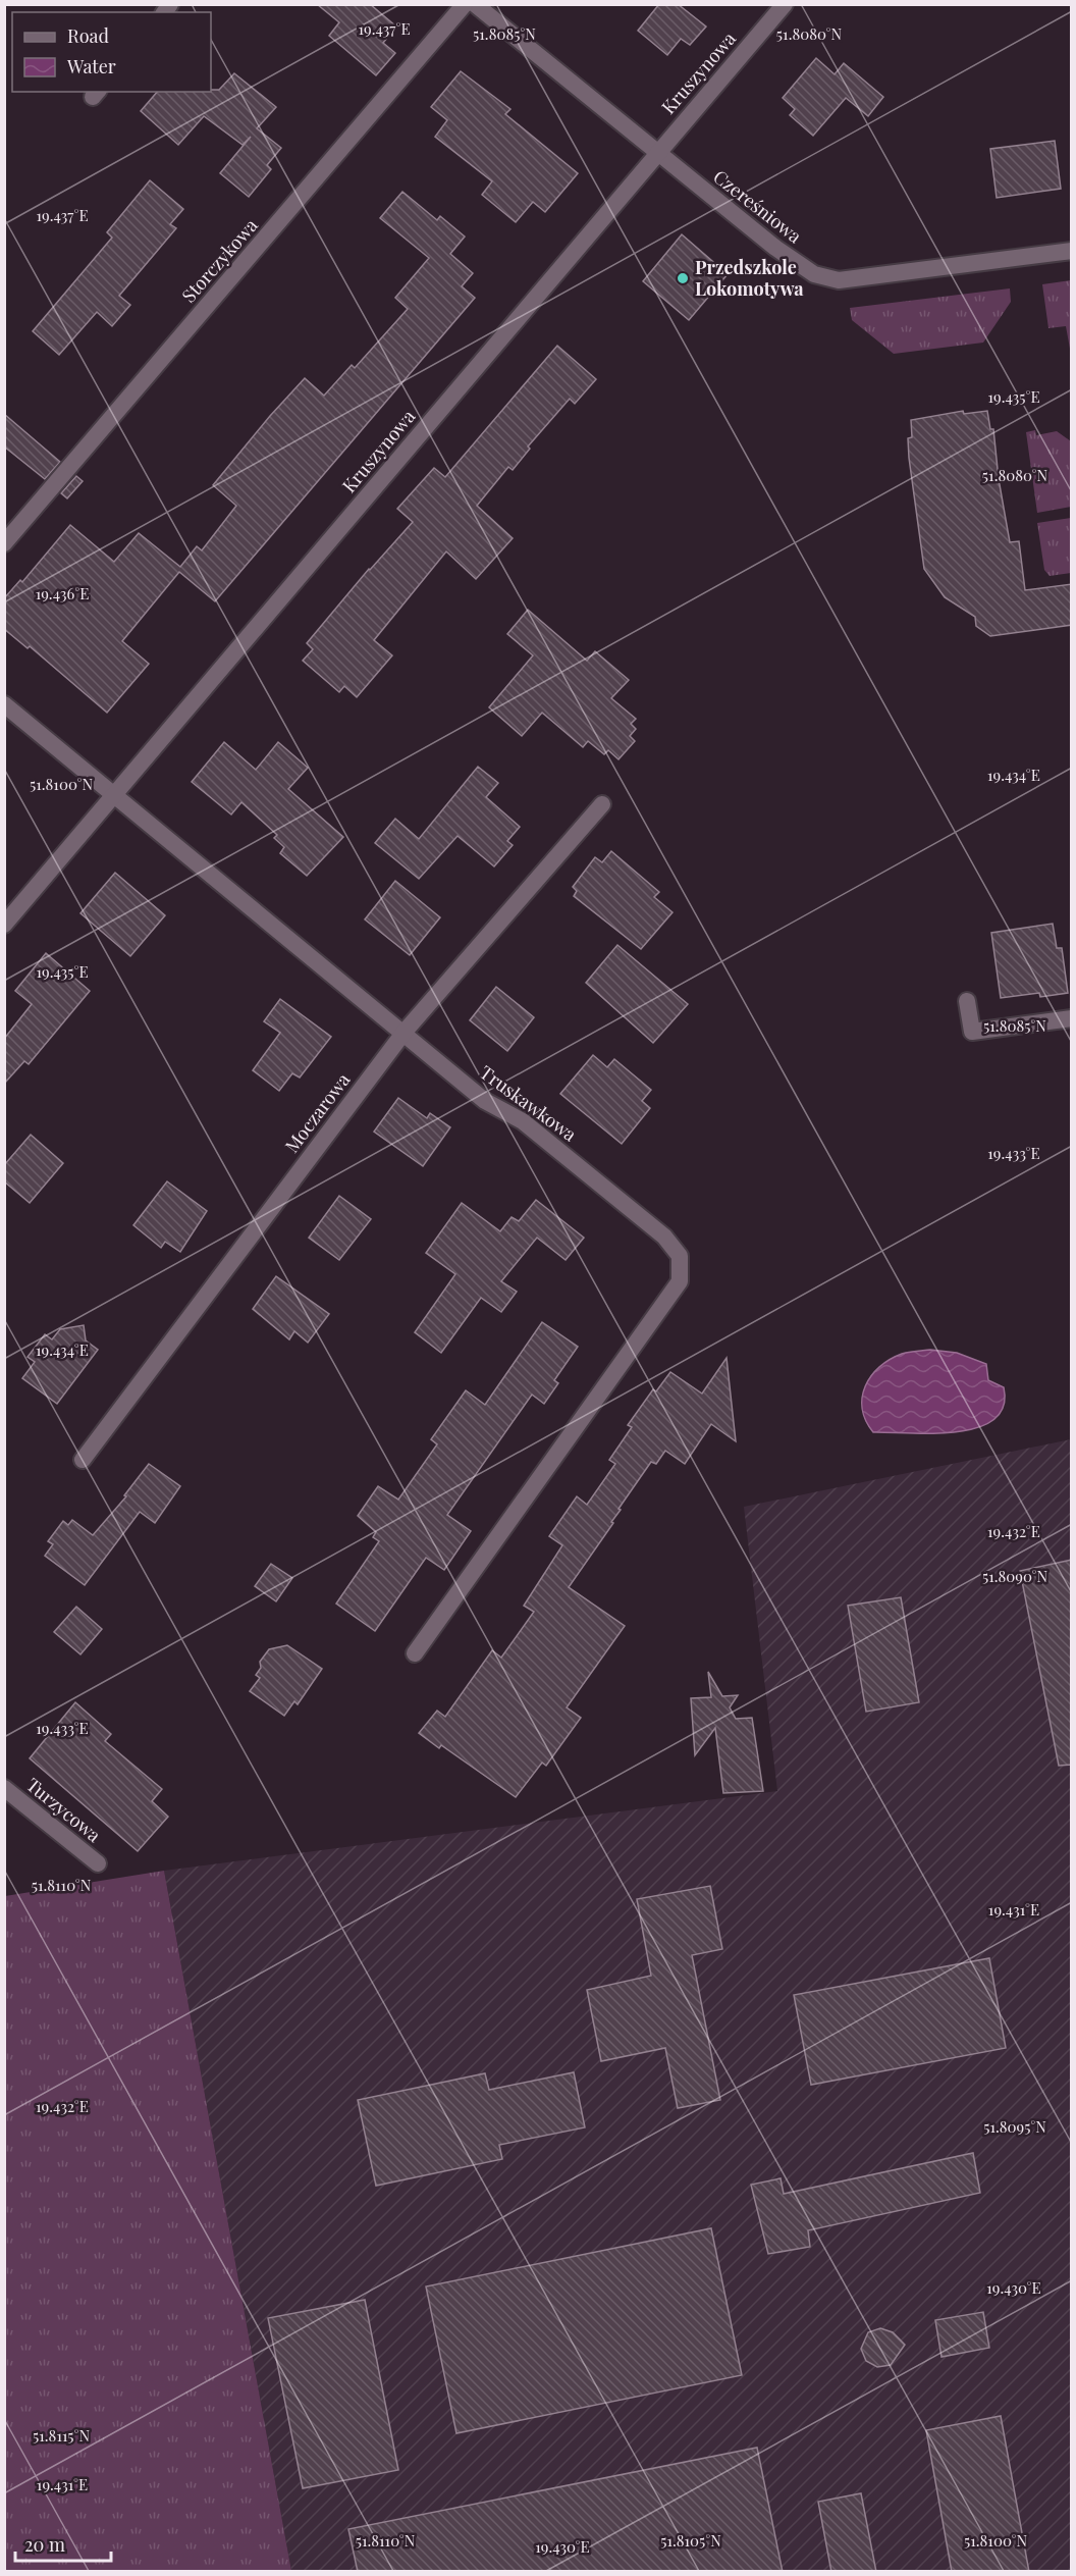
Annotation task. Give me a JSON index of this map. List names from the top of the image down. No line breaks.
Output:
{"streets":{"street":["Kruszynowa","Czereśniowa","Storczykowa","Truskawkowa","Moczarowa","Turzycowa"]},"crossings":[["Kruszynowa","Czereśniowa"],["Kruszynowa","Truskawkowa"],["Truskawkowa","Moczarowa"]],"places":["Przedszkole Lokomotywa"],"legend":["Road","Water"],"scale_bar":"20 m","coordinates":["19.437°E","51.8085°N","51.8080°N","19.435°E","19.436°E","19.434°E","51.8100°N","19.433°E","19.432°E","51.8090°N","51.8110°N","19.431°E","51.8095°N","19.430°E","51.8115°N","51.8105°N"]}
